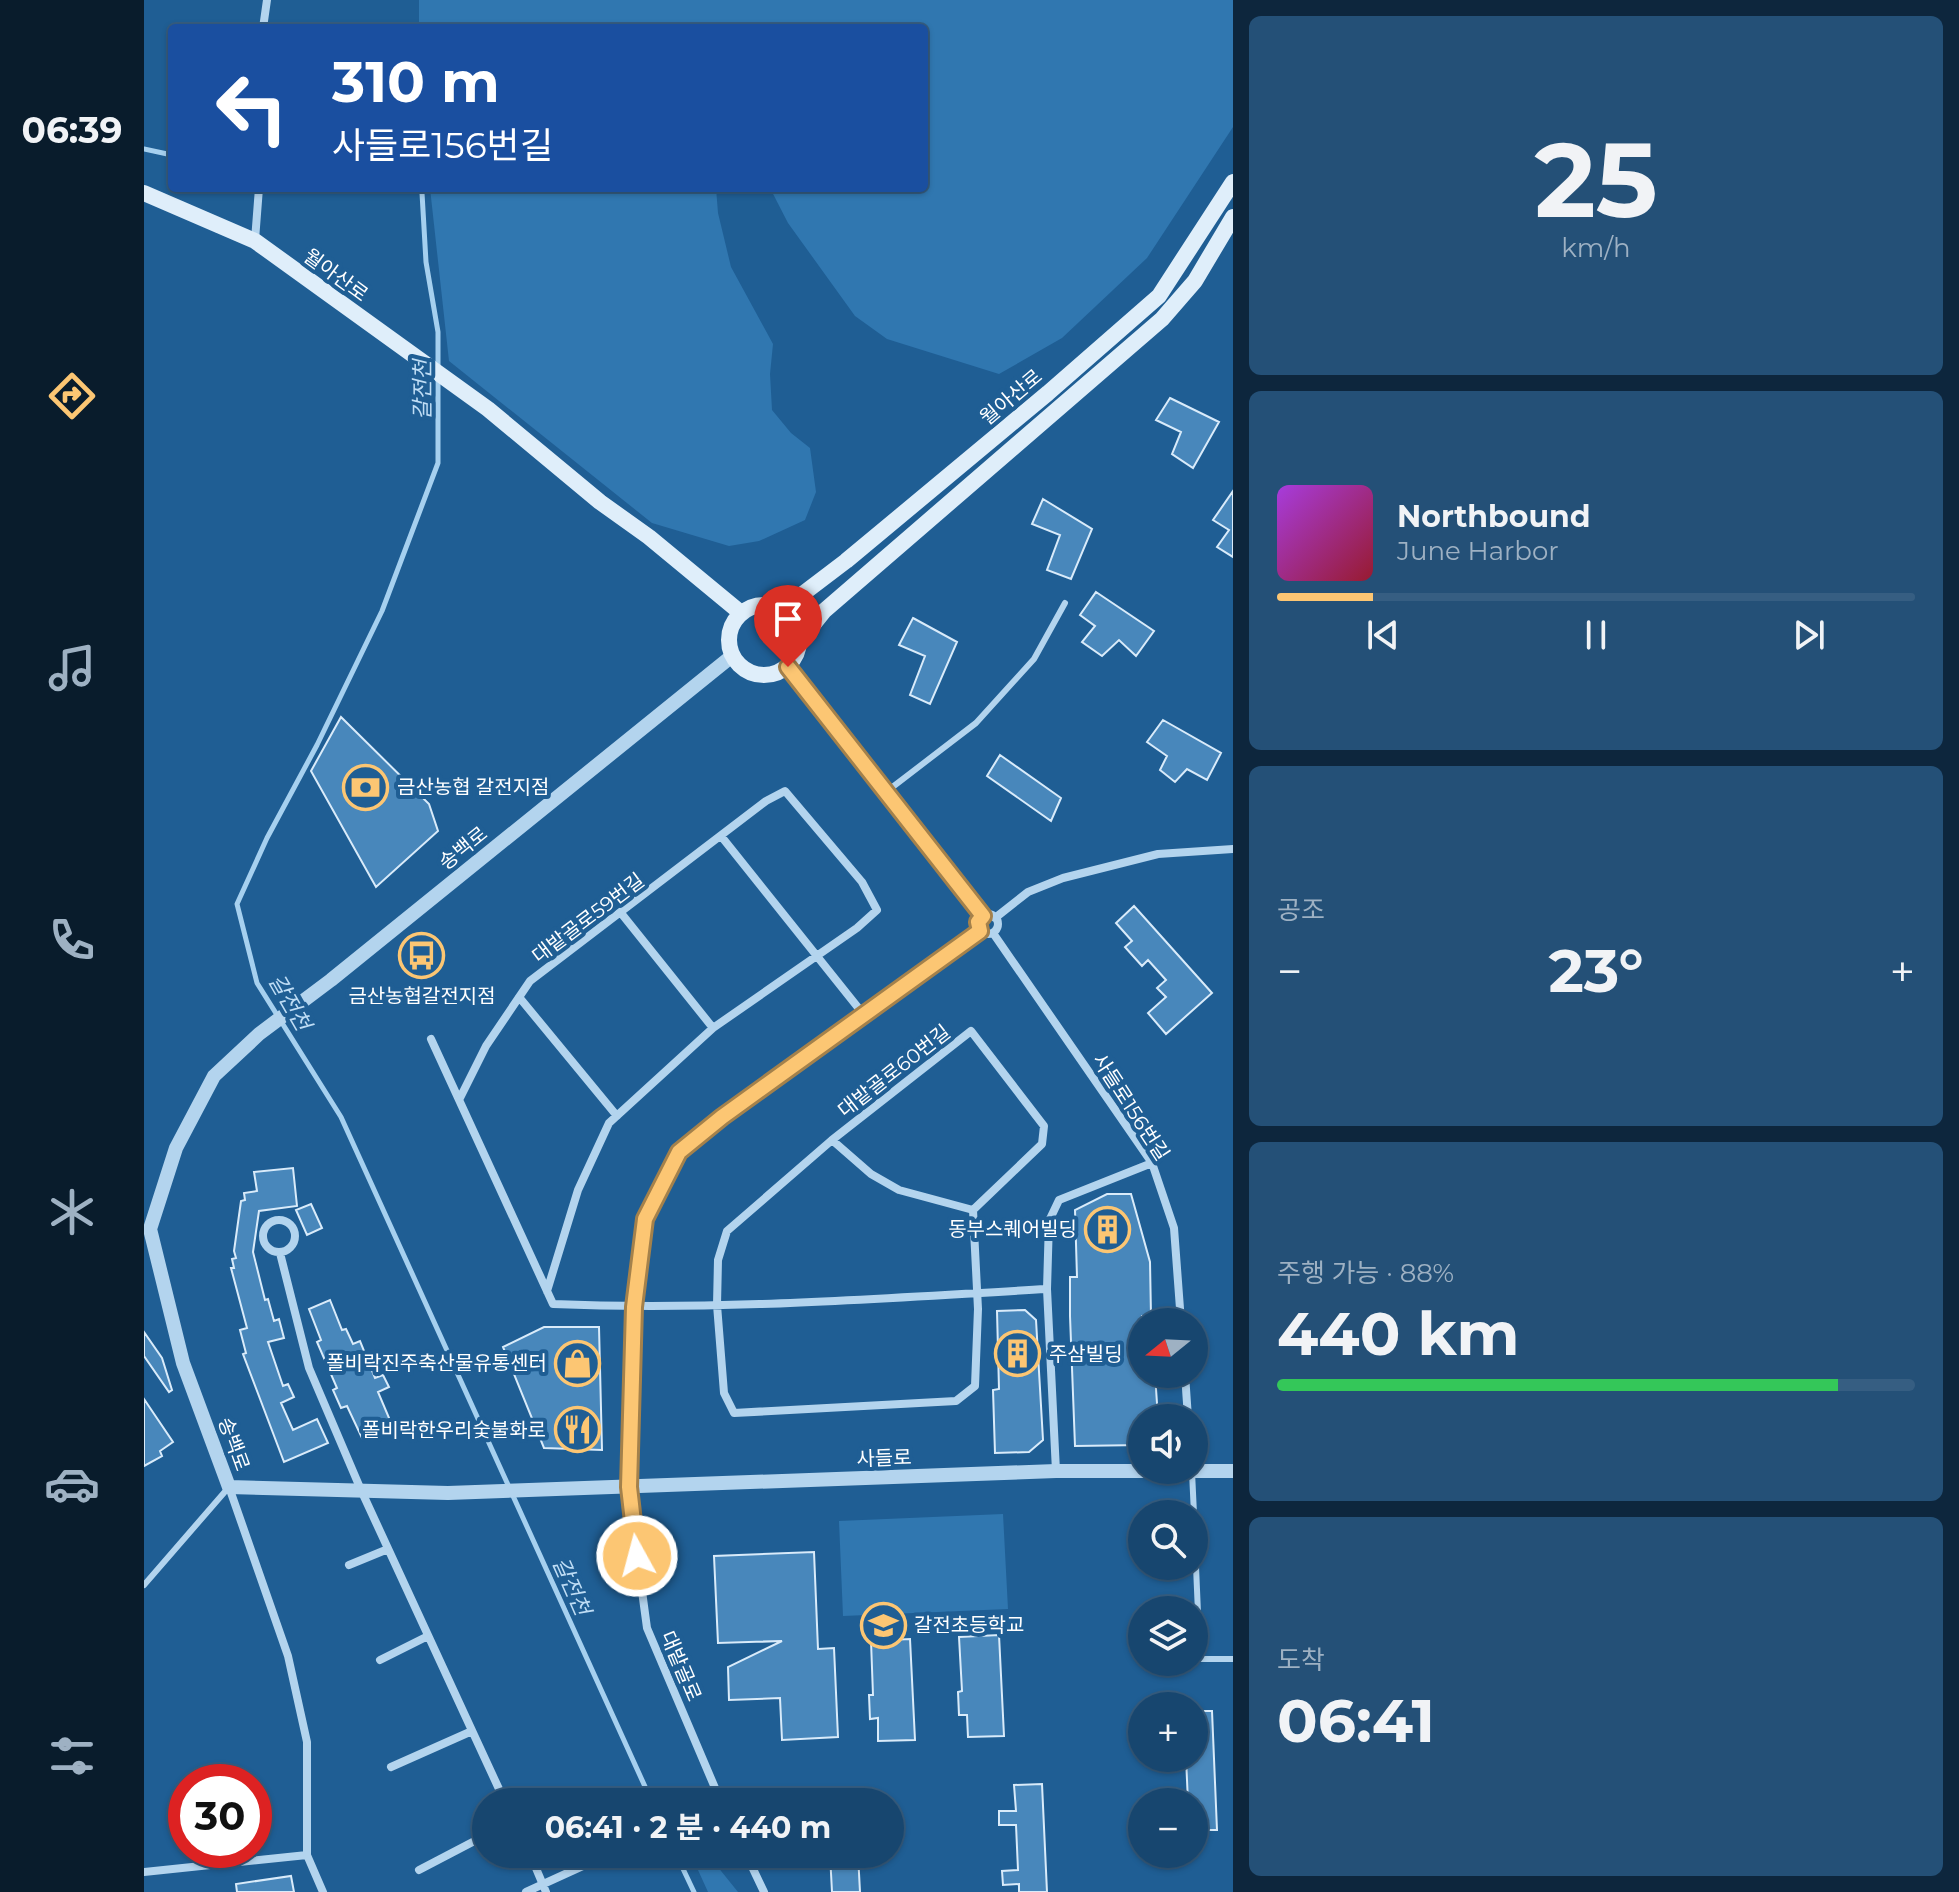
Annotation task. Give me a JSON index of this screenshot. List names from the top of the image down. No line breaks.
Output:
{"streets":{"main road":["월아산로"],"street":["송백로","대밭골로59번길","대밭골로60번길","사들로156번길","사들로","대밭골로"]},"crossings":[["월아산로","송백로"],["사들로156번길","대밭골로"],["사들로","대밭골로"]],"water":["갈전천"],"places":{"bank":["금산농협 갈전지점"],"bus stop":["금산농협갈전지점"],"building":["동부스퀘어빌딩","주삼빌딩"],"shop":["폴비락진주축산물유통센터"],"restaurant":["폴비락한우리숯불화로"],"school or university":["갈전초등학교"]},"north":"left","page":{"tabs":"06:39","tile":[["25","km/h"],"공조",["주행 가능 · 88%","440 km"],["도착","06:41"]],"turn":["310 m","사들로156번길"],"song":["Northbound","June Harbor"],"heat":["−","23°","+"],"map_buttons":["+","−"],"limit":"30","trip":"06:41 · 2 분 · 440 m"}}
